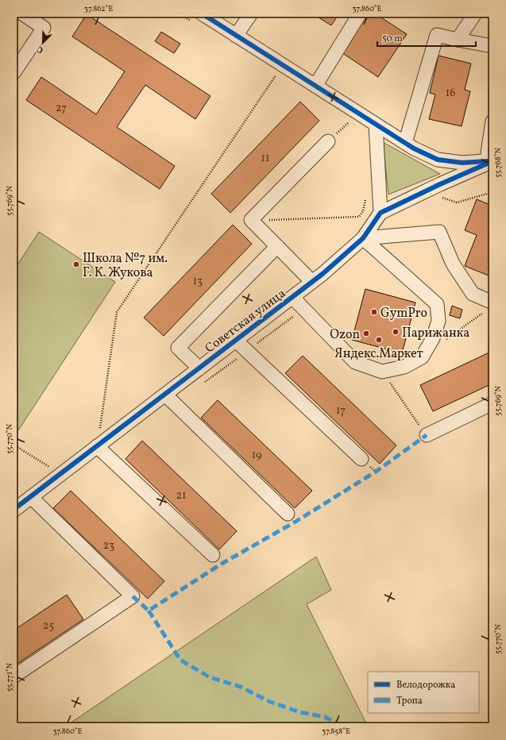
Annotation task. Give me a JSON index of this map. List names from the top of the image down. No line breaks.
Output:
{"streets":{"street":["Советская улица"]},"places":["Школа №7 им. Г. К. Жукова","GymPro","Парижанка","Ozon","Яндекс.Маркет"],"house_numbers":["16","27","11","13","17","19","21","23","25"],"legend":["Велодорожка","Тропа"],"scale_bar":"50 m","north":"bottom left","coordinates":["37.862°E","37.860°E","55.768°N","55.769°N","55.770°N","55.771°N","37.858°E"]}
